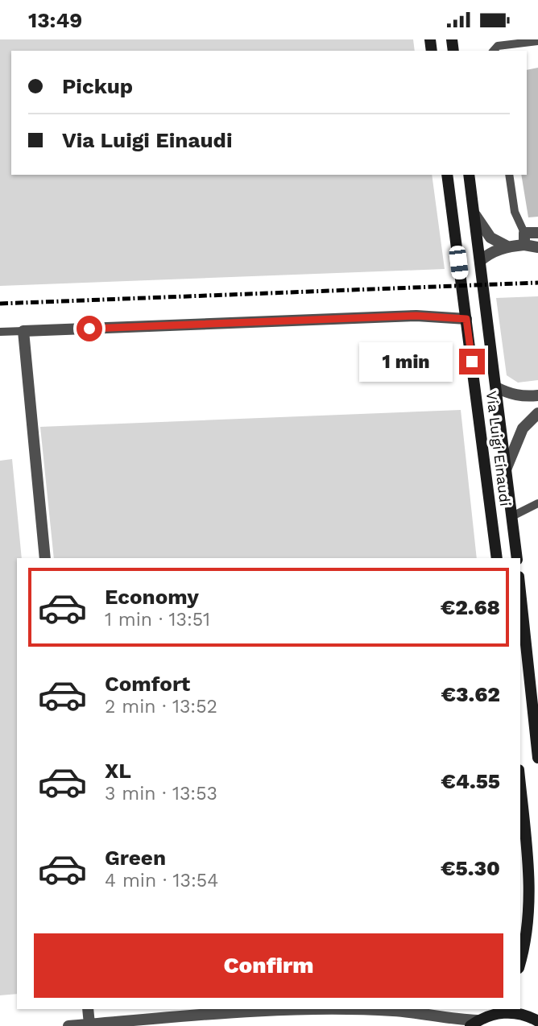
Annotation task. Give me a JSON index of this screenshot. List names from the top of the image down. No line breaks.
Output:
{"streets":{"main road":["Via Luigi Einaudi"]},"page":{"status":"13:49","banner":["Pickup","Via Luigi Einaudi"],"bubble":"1 min","list":[{"name":"Economy","note":"1 min · 13:51","value":"€2.68"},{"name":"Comfort","note":"2 min · 13:52","value":"€3.62"},{"name":"XL","note":"3 min · 13:53","value":"€4.55"},{"name":"Green","note":"4 min · 13:54","value":"€5.30"}],"buttons":"Confirm"}}
